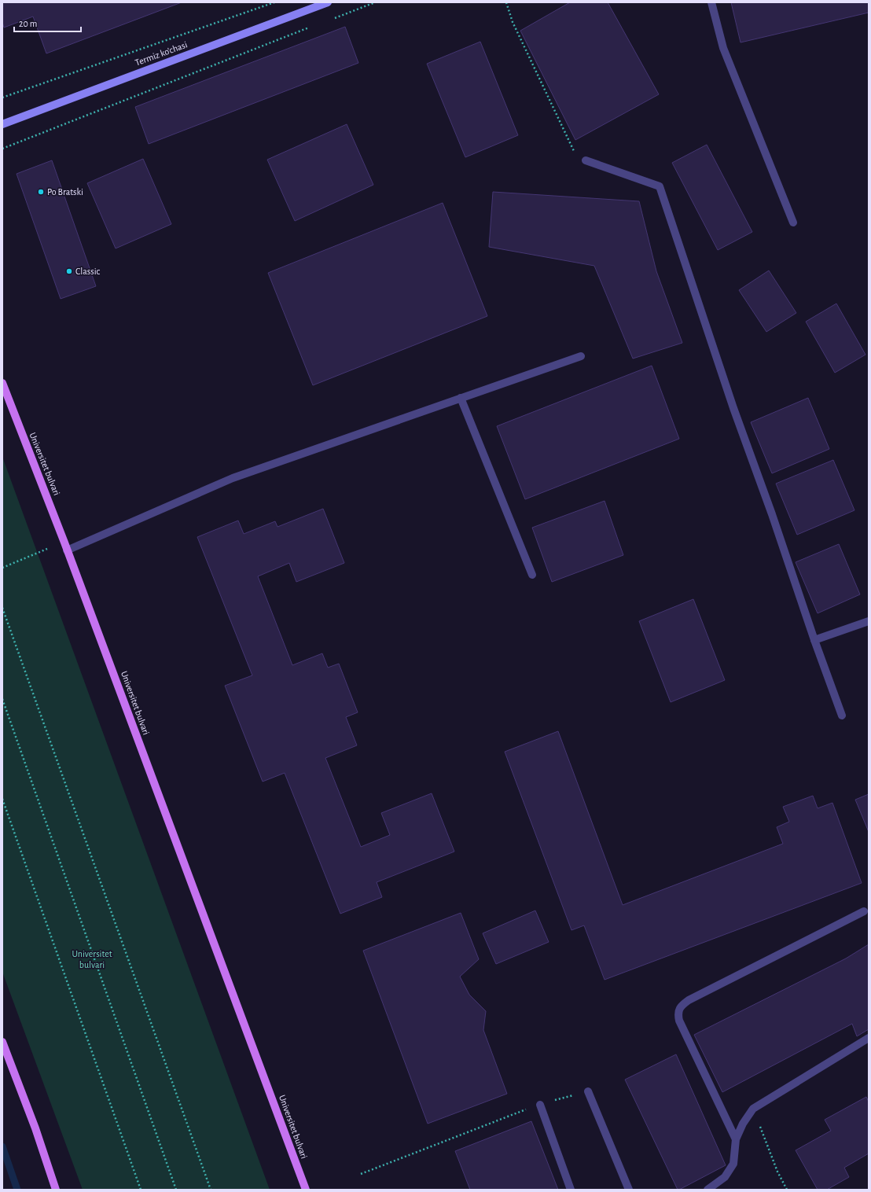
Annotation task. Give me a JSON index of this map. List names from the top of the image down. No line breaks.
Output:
{"streets":{"main road":["Termiz ko'chasi","Universitet bulvari"]},"parks":["Universitet bulvari"],"places":["Po Bratski","Classic"],"scale_bar":"20 m"}
